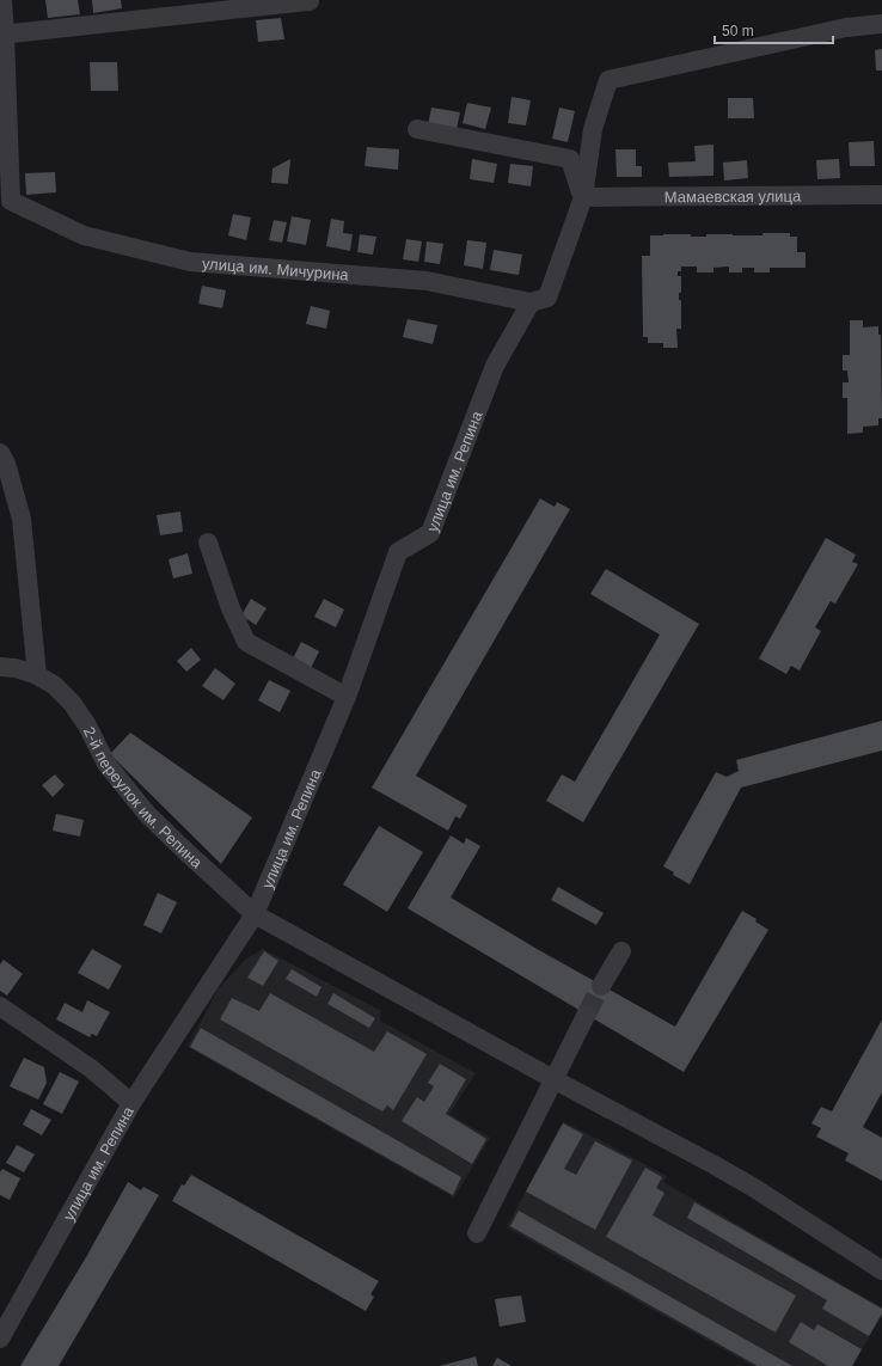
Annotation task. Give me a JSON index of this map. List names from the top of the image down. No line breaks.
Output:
{"streets":{"street":["Мамаевская улица","улица им. Мичурина","улица им. Репина","2-й переулок им. Репина"]},"crossings":[["Мамаевская улица","улица им. Репина"],["улица им. Мичурина","улица им. Репина"],["улица им. Репина","2-й переулок им. Репина"]],"scale_bar":"50 m"}
